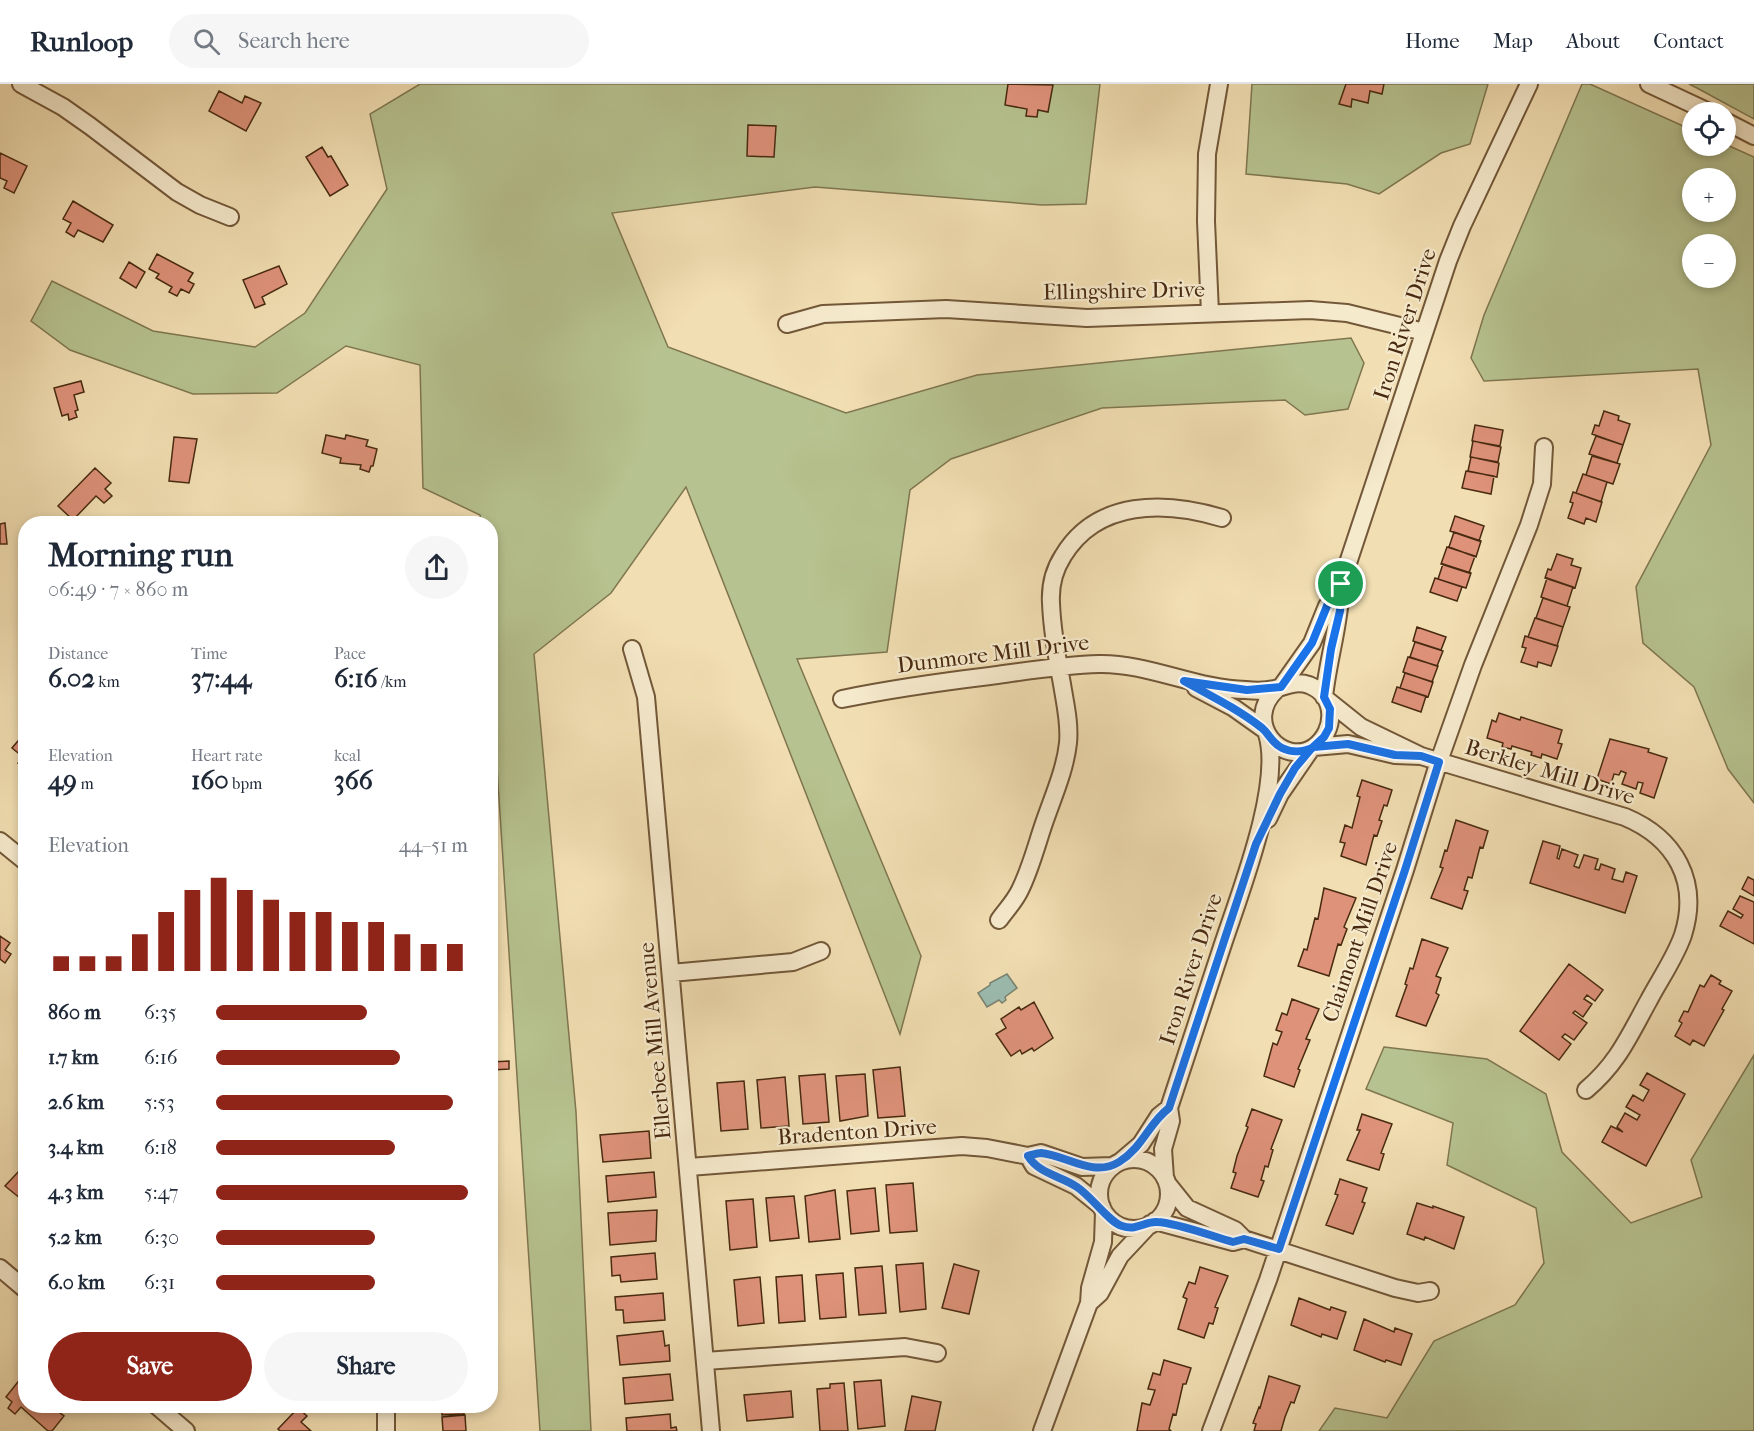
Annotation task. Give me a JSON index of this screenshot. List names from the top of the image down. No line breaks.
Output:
{"streets":{"street":["Ellingshire Drive","Iron River Drive","Dunmore Mill Drive","Berkley Mill Drive","Claimont Mill Drive","Ellerbee Mill Avenue","Bradenton Drive"]},"crossings":[["Ellingshire Drive","Iron River Drive"],["Iron River Drive","Dunmore Mill Drive"],["Iron River Drive","Berkley Mill Drive"],["Iron River Drive","Bradenton Drive"],["Dunmore Mill Drive","Berkley Mill Drive"],["Berkley Mill Drive","Claimont Mill Drive"],["Ellerbee Mill Avenue","Bradenton Drive"]],"page":{"header":"Runloop","search":"Search here","nav":["Home","Map","About","Contact"],"map_buttons":["+","−"],"heading":["Morning run","06:49 · 7 × 860 m"],"stats":[["Distance","6.02 km"],["Time","37:44"],["Pace","6:16 /km"],["Elevation","49 m"],["Heart rate","160 bpm"],["kcal","366"]],"chart":["Elevation","44–51 m"],"list":[{"name":"860 m","note":"6:35"},{"name":"1.7 km","note":"6:16"},{"name":"2.6 km","note":"5:53"},{"name":"3.4 km","note":"6:18"},{"name":"4.3 km","note":"5:47"},{"name":"5.2 km","note":"6:30"},{"name":"6.0 km","note":"6:31"}],"buttons":["Save","Share"]}}
